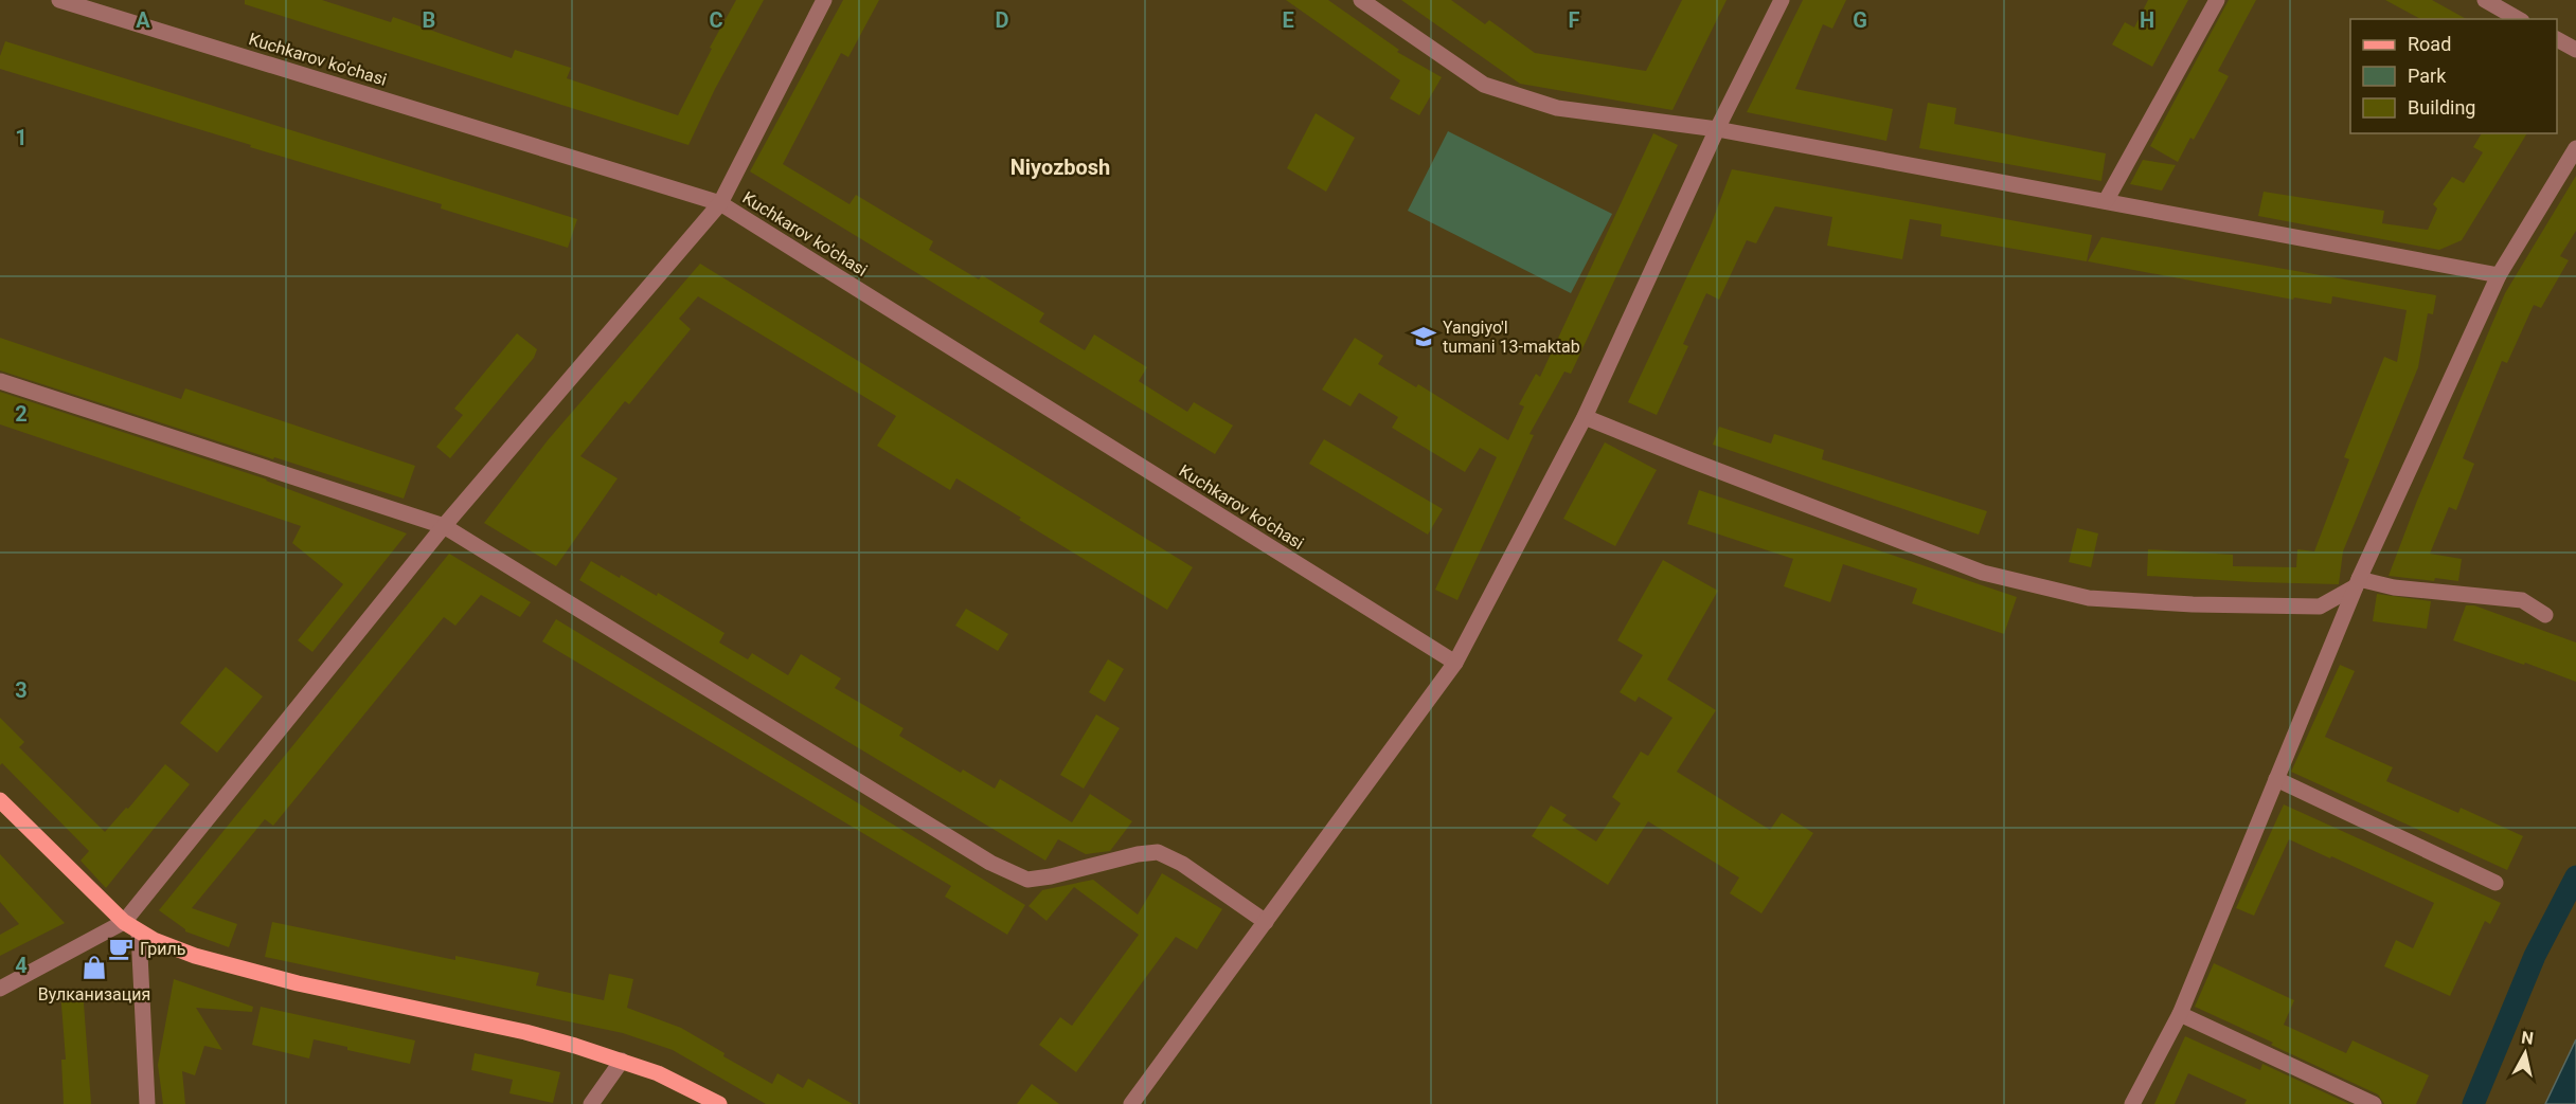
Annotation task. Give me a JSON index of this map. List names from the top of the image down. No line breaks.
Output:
{"streets":{"street":["Kuchkarov ko'chasi"]},"districts":["Niyozbosh"],"places":{"school or university":["Yangiyo'l tumani 13-maktab"],"cafe":["Гриль"],"shop":["Вулканизация"]},"legend":["Road","Park","Building"],"north":"top","grid":{"columns":["A","B","C","D","E","F","G","H"],"rows":["1","2","3","4"]}}
